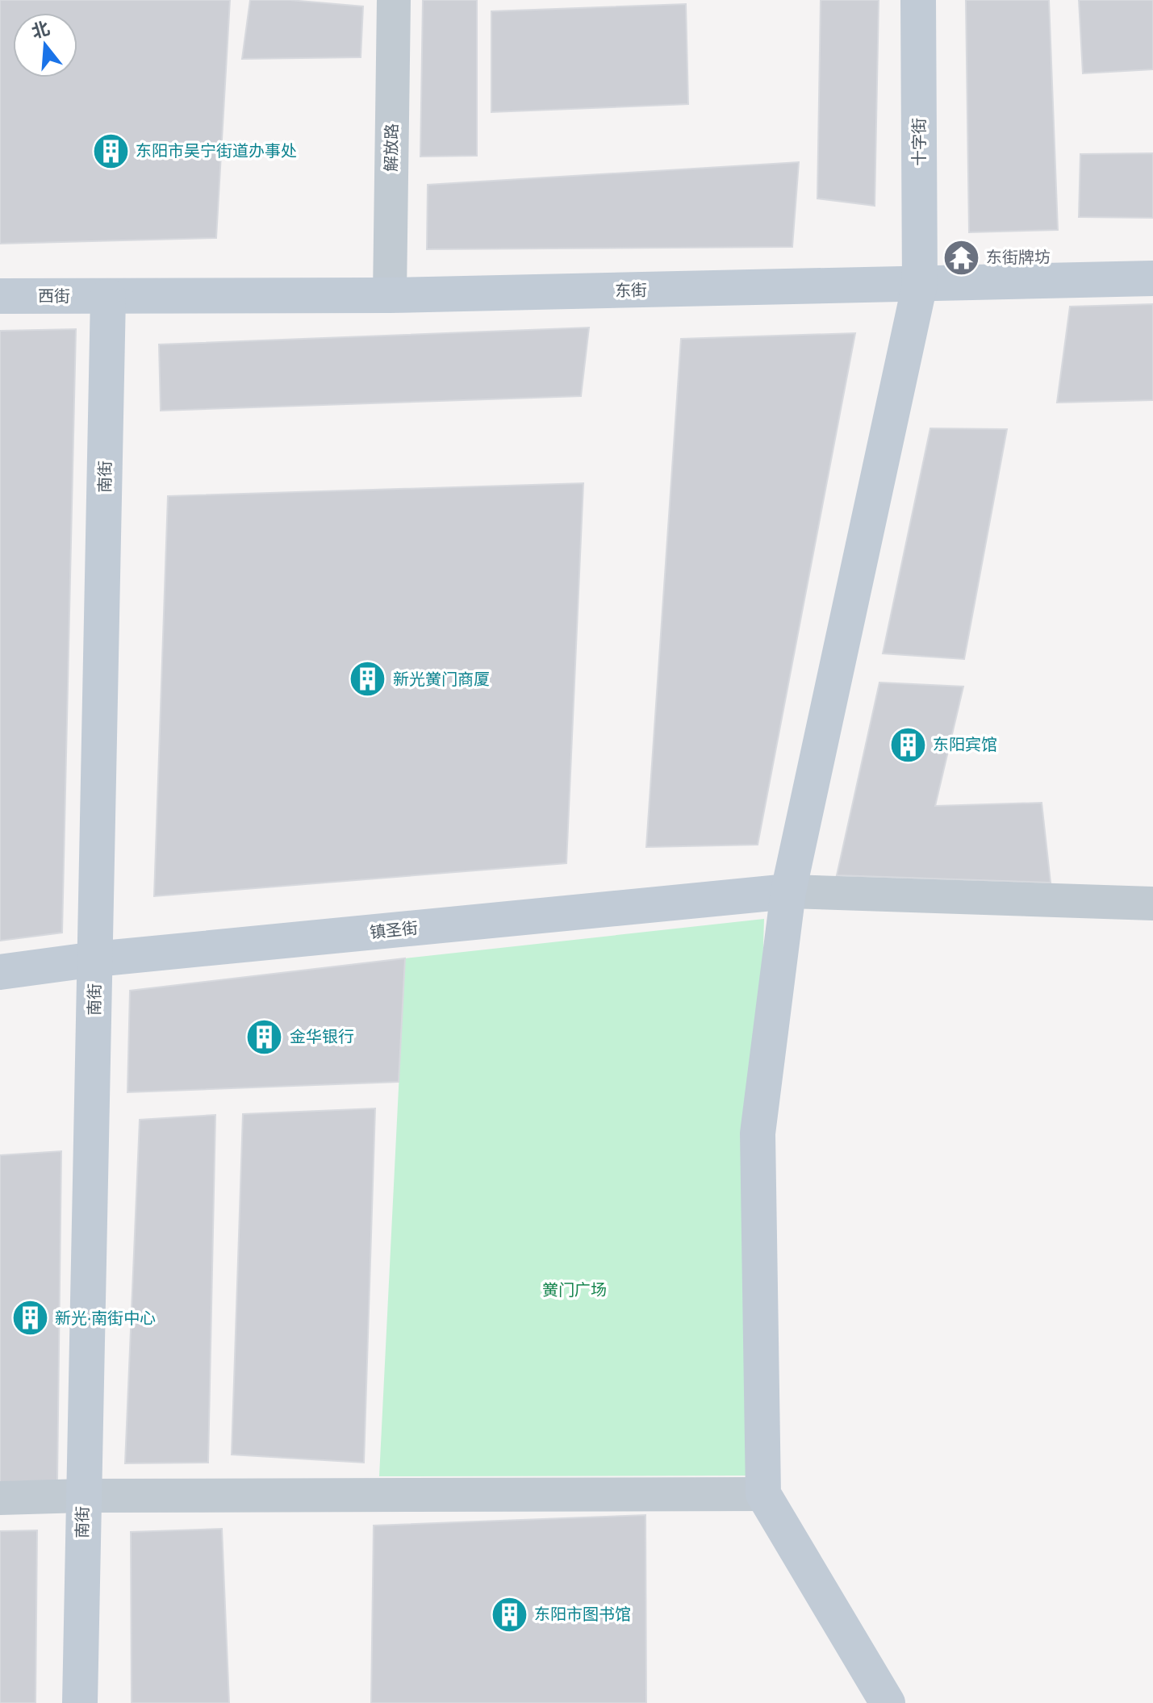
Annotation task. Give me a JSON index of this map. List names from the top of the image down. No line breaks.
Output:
{"streets":{"street":["十字街","解放路","东街","西街","南街","镇圣街"]},"crossings":[["十字街","东街"],["十字街","镇圣街"],["解放路","东街"],["东街","西街"],["东街","南街"],["西街","南街"],["南街","镇圣街"]],"parks":["黉门广场"],"places":{"building":["东阳市吴宁街道办事处","新光黉门商厦","东阳宾馆","金华银行","新光·南街中心","东阳市图书馆"],"temple":["东街牌坊"]},"north":"top"}
